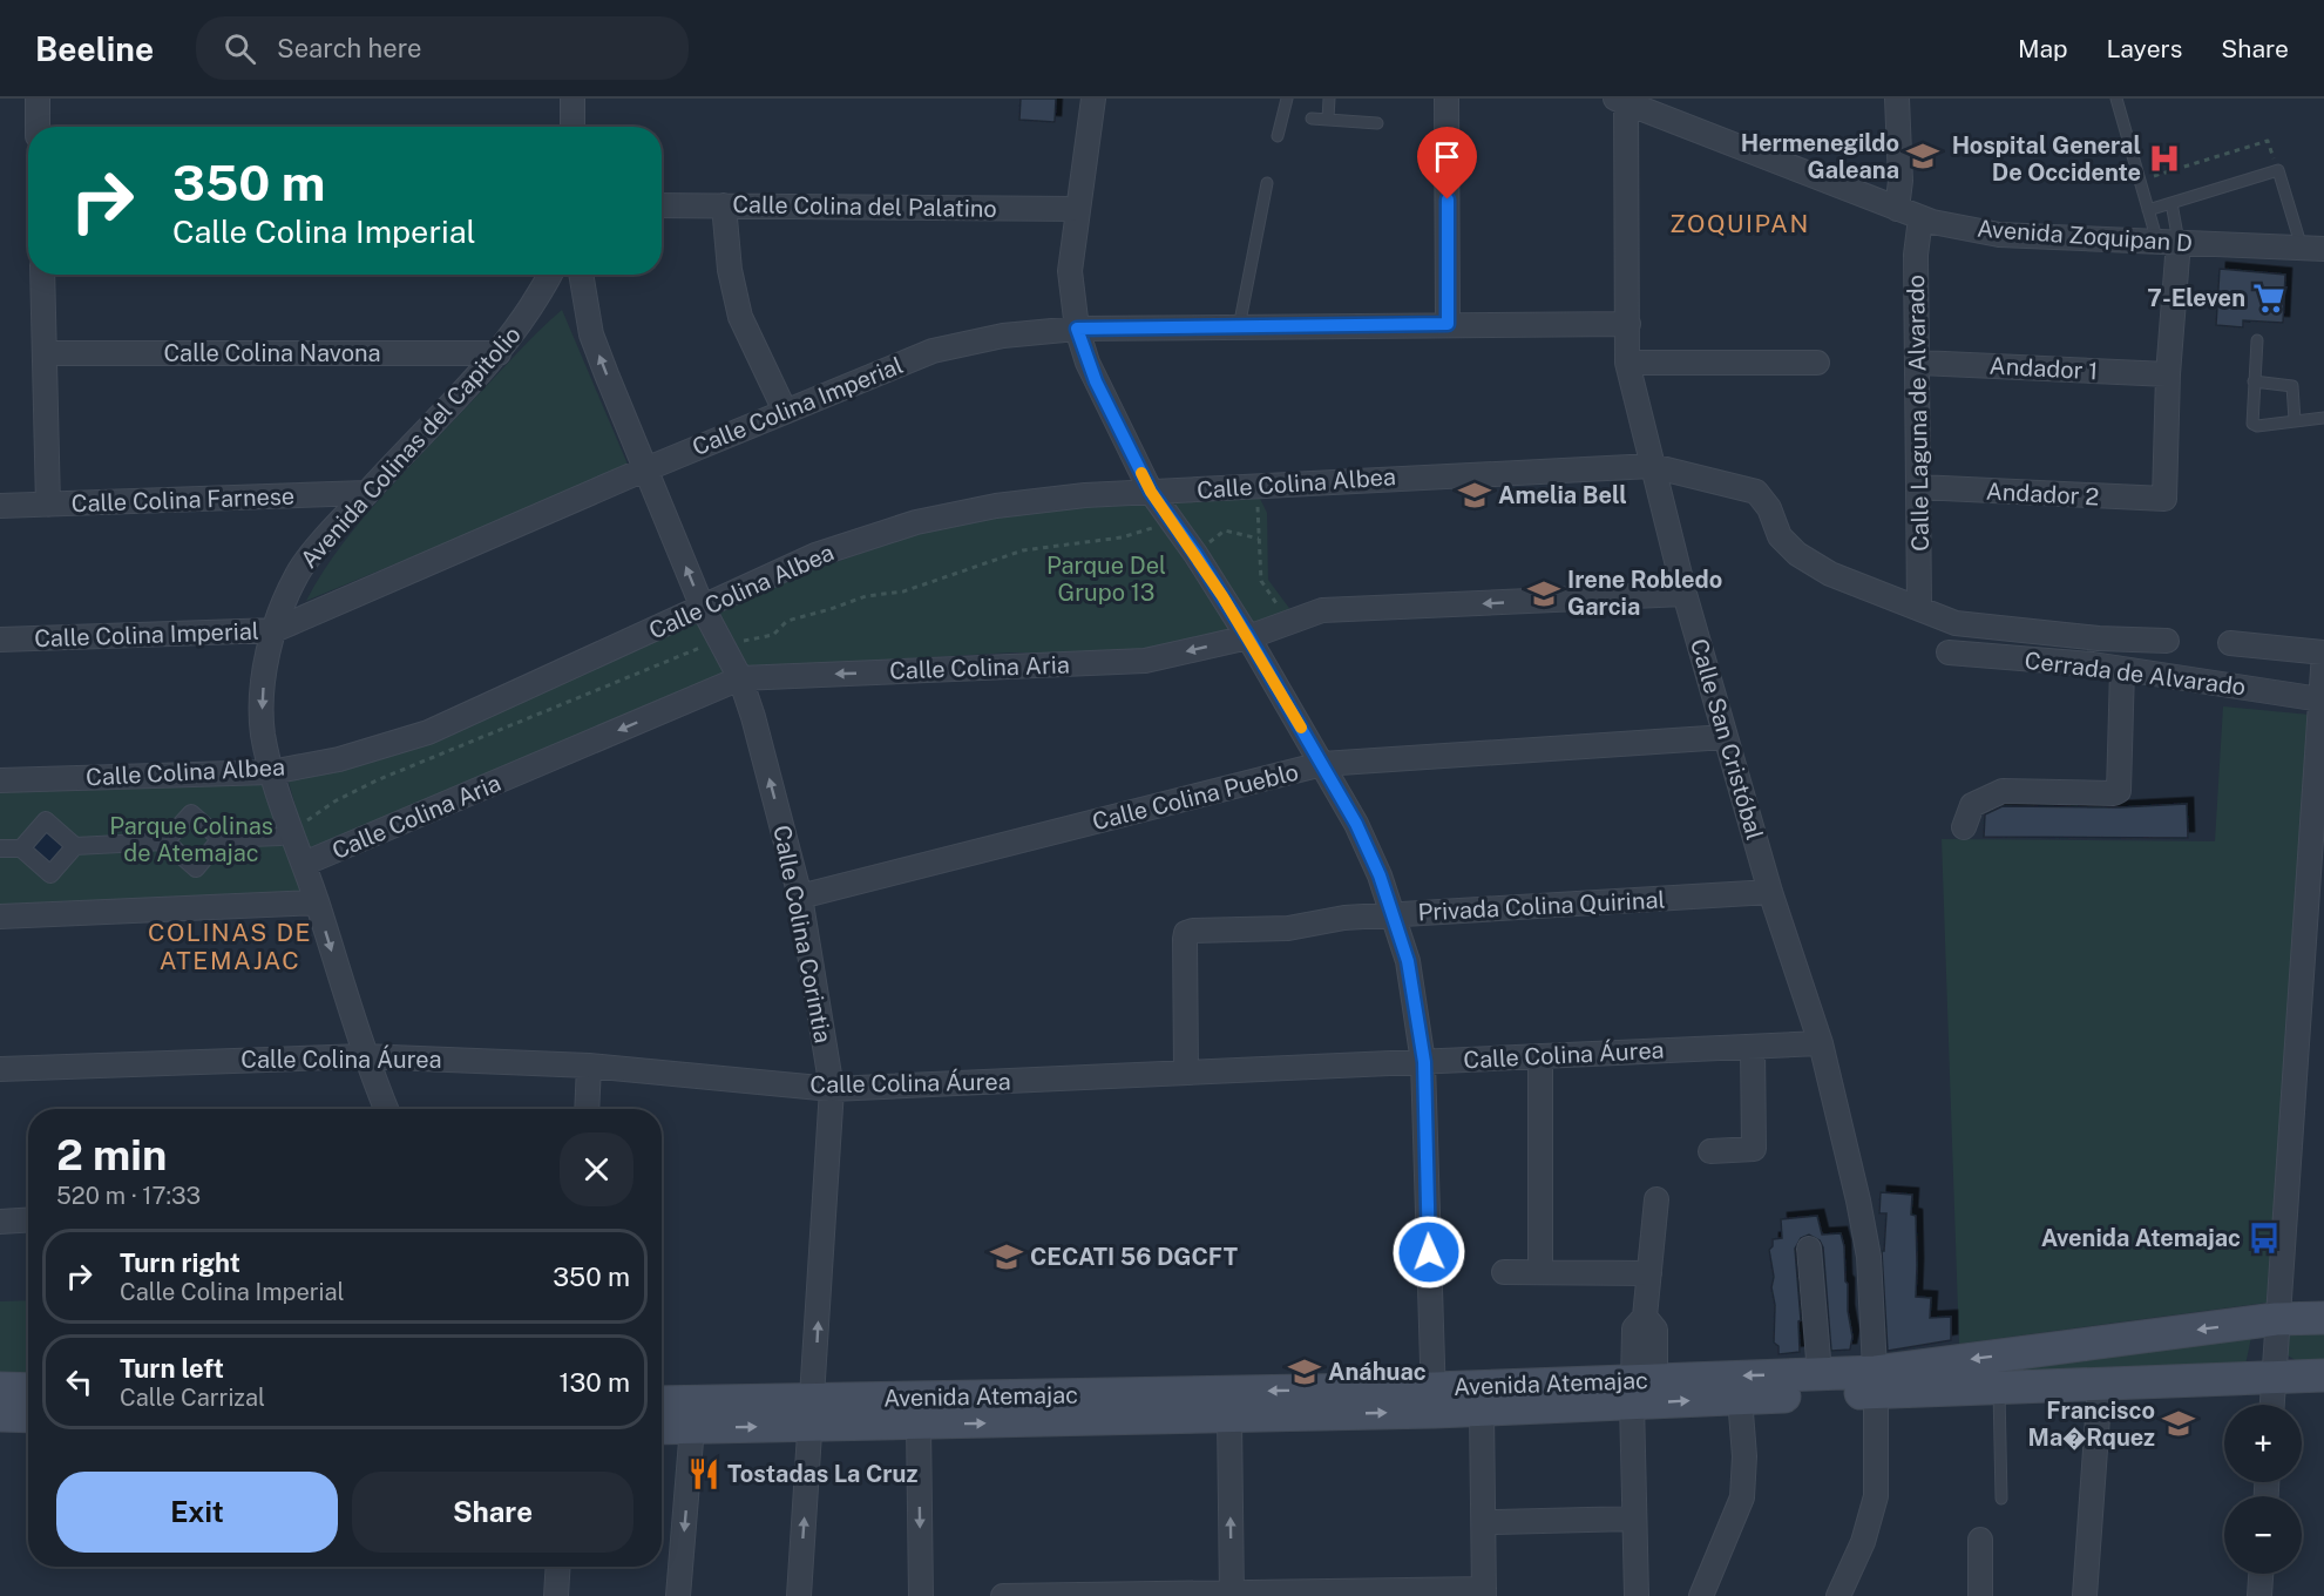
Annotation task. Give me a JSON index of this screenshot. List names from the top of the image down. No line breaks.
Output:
{"streets":{"main road":["Avenida Atemajac"],"street":["Calle Colina del Palatino","Avenida Zoquipan D","Calle Colina Navona","Andador 1","Calle Colina Imperial","Calle Laguna de Alvarado","Avenida Colinas del Capitolio","Calle Colina Albea","Andador 2","Calle Colina Farnese","Calle Colina Aria","Cerrada de Alvarado","Calle San Cristóbal","Calle Colina Pueblo","Privada Colina Quirinal","Calle Colina Corintia","Calle Colina Áurea"]},"crossings":[["Avenida Zoquipan D","Calle Laguna de Alvarado"],["Avenida Zoquipan D","Calle San Cristóbal"],["Calle Colina Navona","Avenida Colinas del Capitolio"],["Andador 1","Calle Laguna de Alvarado"],["Andador 1","Andador 2"],["Calle Colina Imperial","Avenida Colinas del Capitolio"],["Calle Colina Imperial","Calle San Cristóbal"],["Calle Colina Imperial","Calle Colina Corintia"],["Calle Laguna de Alvarado","Calle Colina Albea"],["Calle Laguna de Alvarado","Andador 2"],["Avenida Colinas del Capitolio","Calle Colina Albea"],["Avenida Colinas del Capitolio","Calle Colina Farnese"],["Avenida Colinas del Capitolio","Calle Colina Aria"],["Avenida Colinas del Capitolio","Calle Colina Áurea"],["Calle Colina Albea","Calle San Cristóbal"],["Calle Colina Albea","Calle Colina Corintia"],["Calle Colina Aria","Calle San Cristóbal"],["Calle Colina Aria","Calle Colina Corintia"],["Calle San Cristóbal","Calle Colina Pueblo"],["Calle San Cristóbal","Privada Colina Quirinal"],["Calle San Cristóbal","Calle Colina Áurea"],["Calle San Cristóbal","Avenida Atemajac"],["Calle Colina Pueblo","Calle Colina Corintia"],["Privada Colina Quirinal","Calle Colina Áurea"],["Calle Colina Corintia","Calle Colina Áurea"],["Calle Colina Corintia","Avenida Atemajac"]],"one_way":["Calle Colina Aria"],"districts":["ZOQUIPAN","COLINAS DE ATEMAJAC"],"parks":["Parque Del Grupo 13","Parque Colinas de Atemajac"],"places":{"school or university":["Hermenegildo Galeana","Amelia Bell","Irene Robledo Garcia","CECATI 56 DGCFT","Anáhuac","Francisco Ma�Rquez"],"hospital":["Hospital General De Occidente"],"supermarket":["7-Eleven"],"bus stop":["Avenida Atemajac"],"restaurant":["Tostadas La Cruz"]},"page":{"header":"Beeline","search":"Search here","nav":["Map","Layers","Share"],"turn":["350 m","Calle Colina Imperial"],"heading":["2 min","520 m · 17:33"],"list":[{"name":"Turn right","note":"Calle Colina Imperial","value":"350 m"},{"name":"Turn left","note":"Calle Carrizal","value":"130 m"}],"map_buttons":["+","−"],"buttons":["Exit","Share"]}}
